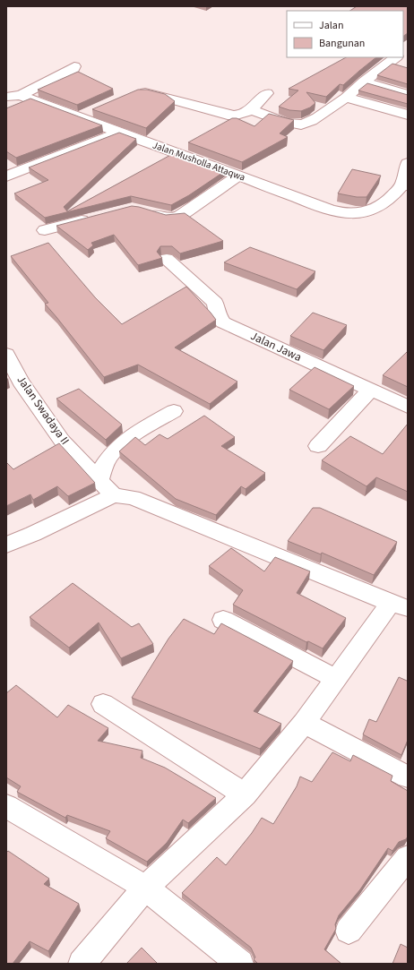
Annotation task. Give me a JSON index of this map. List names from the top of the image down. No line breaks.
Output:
{"streets":{"street":["Jalan Musholla Attaqwa","Jalan Jawa","Jalan Swadaya II"]},"legend":["Jalan","Bangunan"]}
